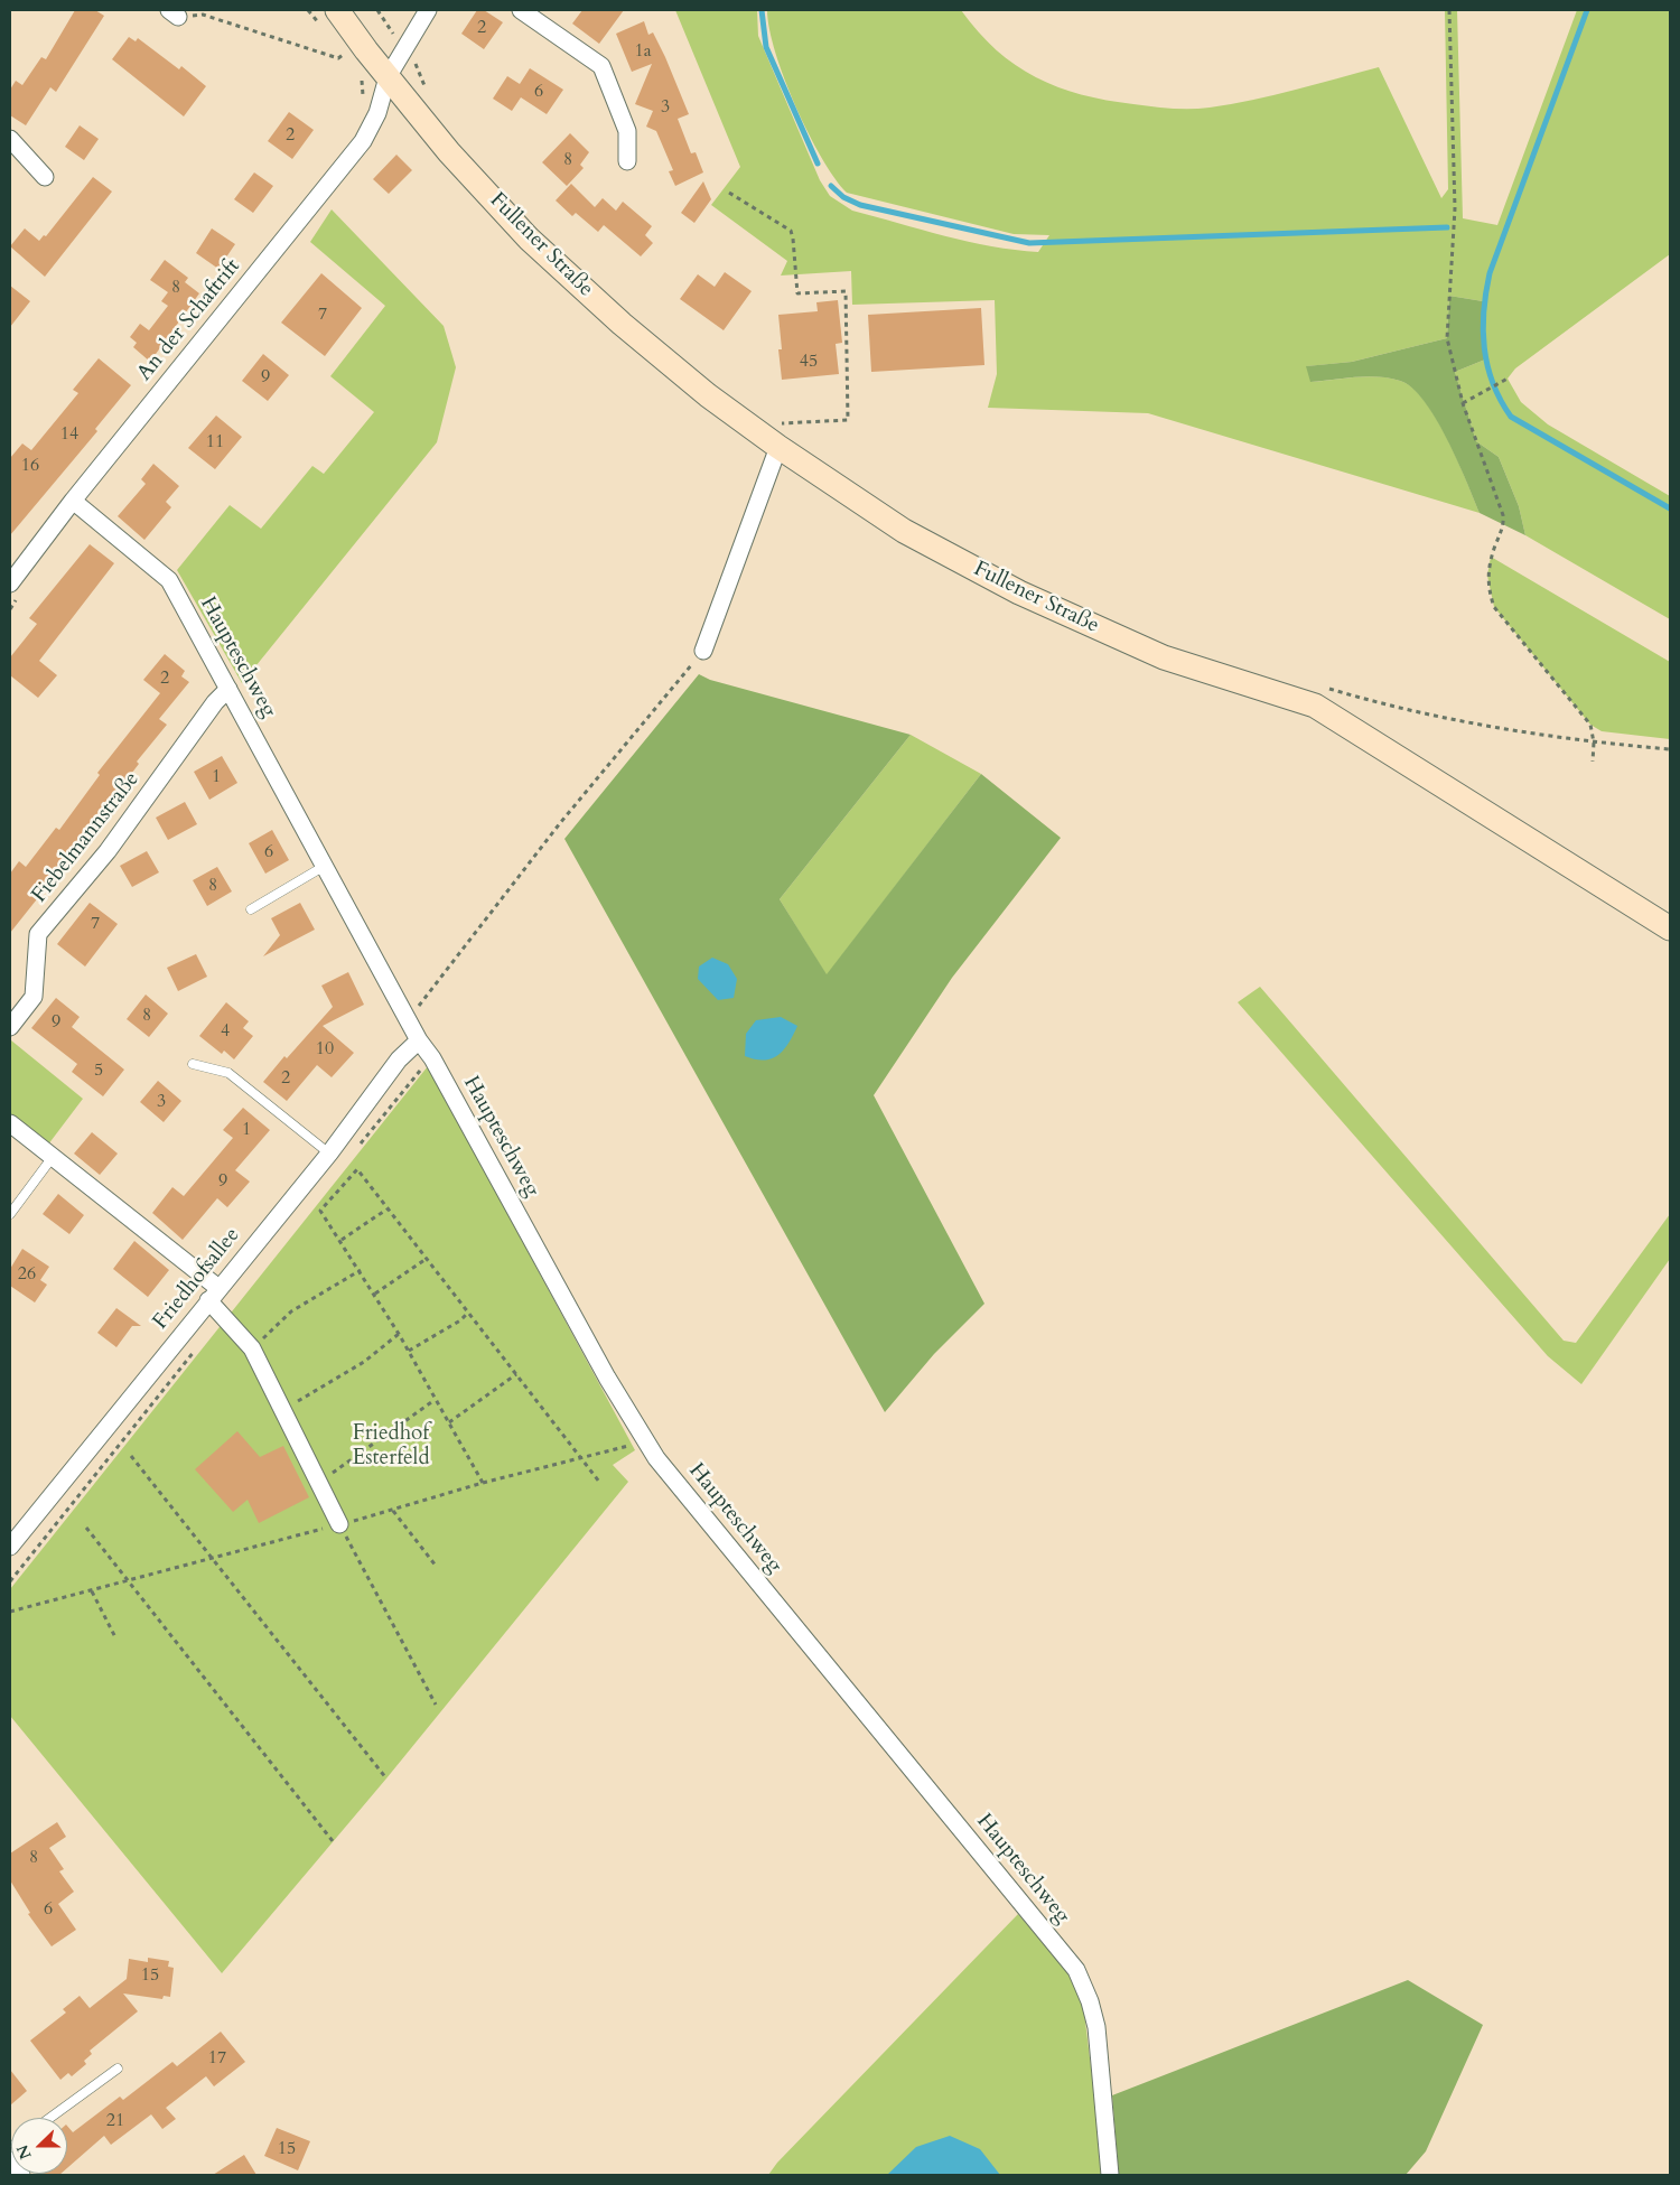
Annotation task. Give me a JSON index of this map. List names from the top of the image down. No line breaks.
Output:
{"streets":{"main road":["Fullener Straße"],"street":["An der Schaftrift","Haupteschweg","Fiebelmannstraße","Friedhofsallee"]},"crossings":[["Fullener Straße","An der Schaftrift"],["An der Schaftrift","Haupteschweg"],["Haupteschweg","Fiebelmannstraße"],["Haupteschweg","Friedhofsallee"]],"parks":["Friedhof Esterfeld"],"house_numbers":["2","1a","6","3","2","8","8","7","45","9","14","11","16","2","1","6","8","7","8","9","4","10","5","2","3","1","9","26","8","6","15","17","21","15"],"north":"left"}
